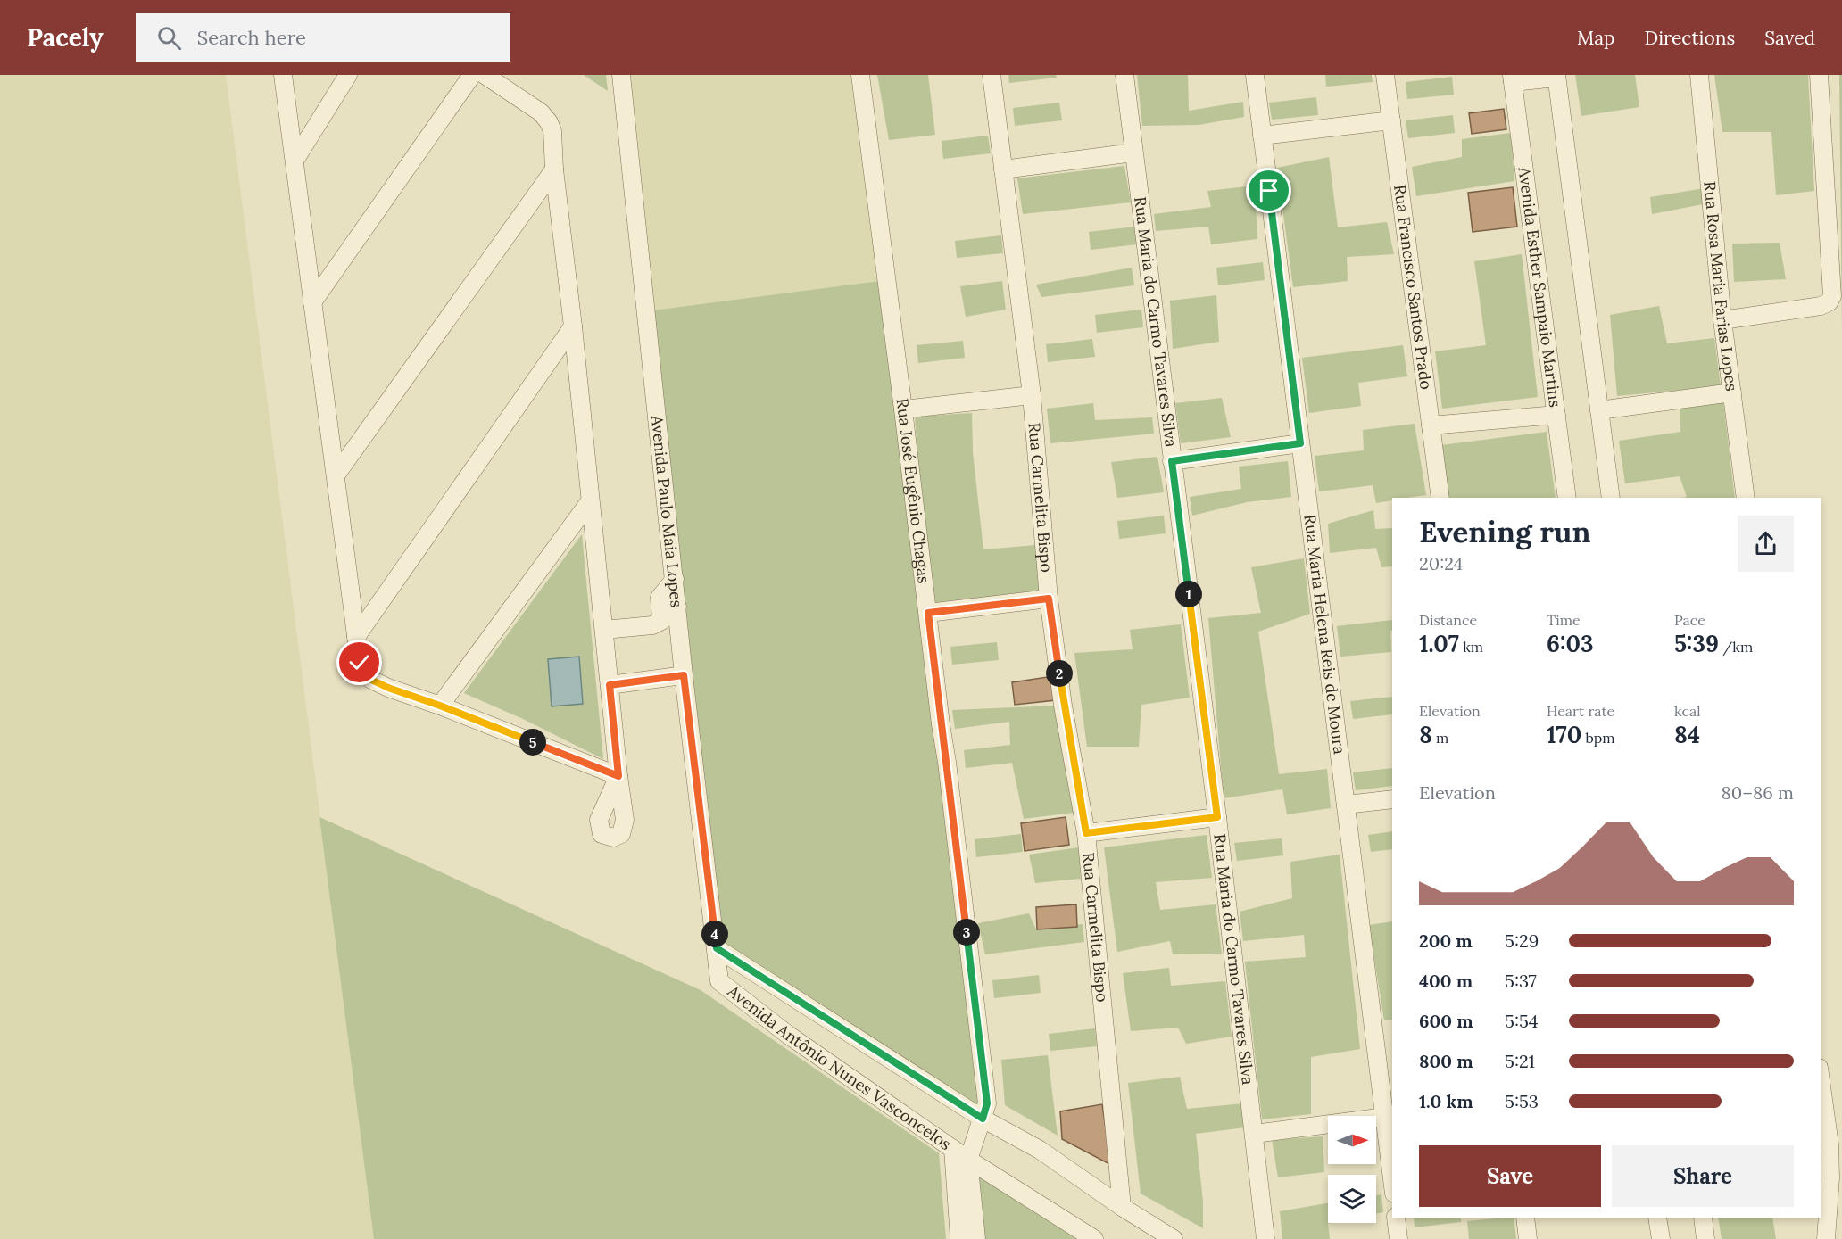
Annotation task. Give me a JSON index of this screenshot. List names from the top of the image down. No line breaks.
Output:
{"streets":{"street":["Rua Francisco Santos Prado","Avenida Esther Sampaio Martins","Rua Rosa Maria Farias Lopes","Rua Maria do Carmo Tavares Silva","Rua José Eugênio Chagas","Rua Carmelita Bispo","Avenida Paulo Maia Lopes","Rua Maria Helena Reis de Moura","Avenida Antônio Nunes Vasconcelos"]},"crossings":[["Rua José Eugênio Chagas","Avenida Antônio Nunes Vasconcelos"],["Rua Carmelita Bispo","Avenida Antônio Nunes Vasconcelos"],["Avenida Paulo Maia Lopes","Avenida Antônio Nunes Vasconcelos"]],"north":"right","page":{"header":"Pacely","search":"Search here","nav":["Map","Directions","Saved"],"heading":["Evening run","20:24"],"pins":["1","2","5","3","4"],"stats":[["Distance","1.07 km"],["Time","6:03"],["Pace","5:39 /km"],["Elevation","8 m"],["Heart rate","170 bpm"],["kcal","84"]],"chart":["Elevation","80–86 m"],"list":[{"name":"200 m","note":"5:29"},{"name":"400 m","note":"5:37"},{"name":"600 m","note":"5:54"},{"name":"800 m","note":"5:21"},{"name":"1.0 km","note":"5:53"}],"buttons":["Save","Share"]}}
